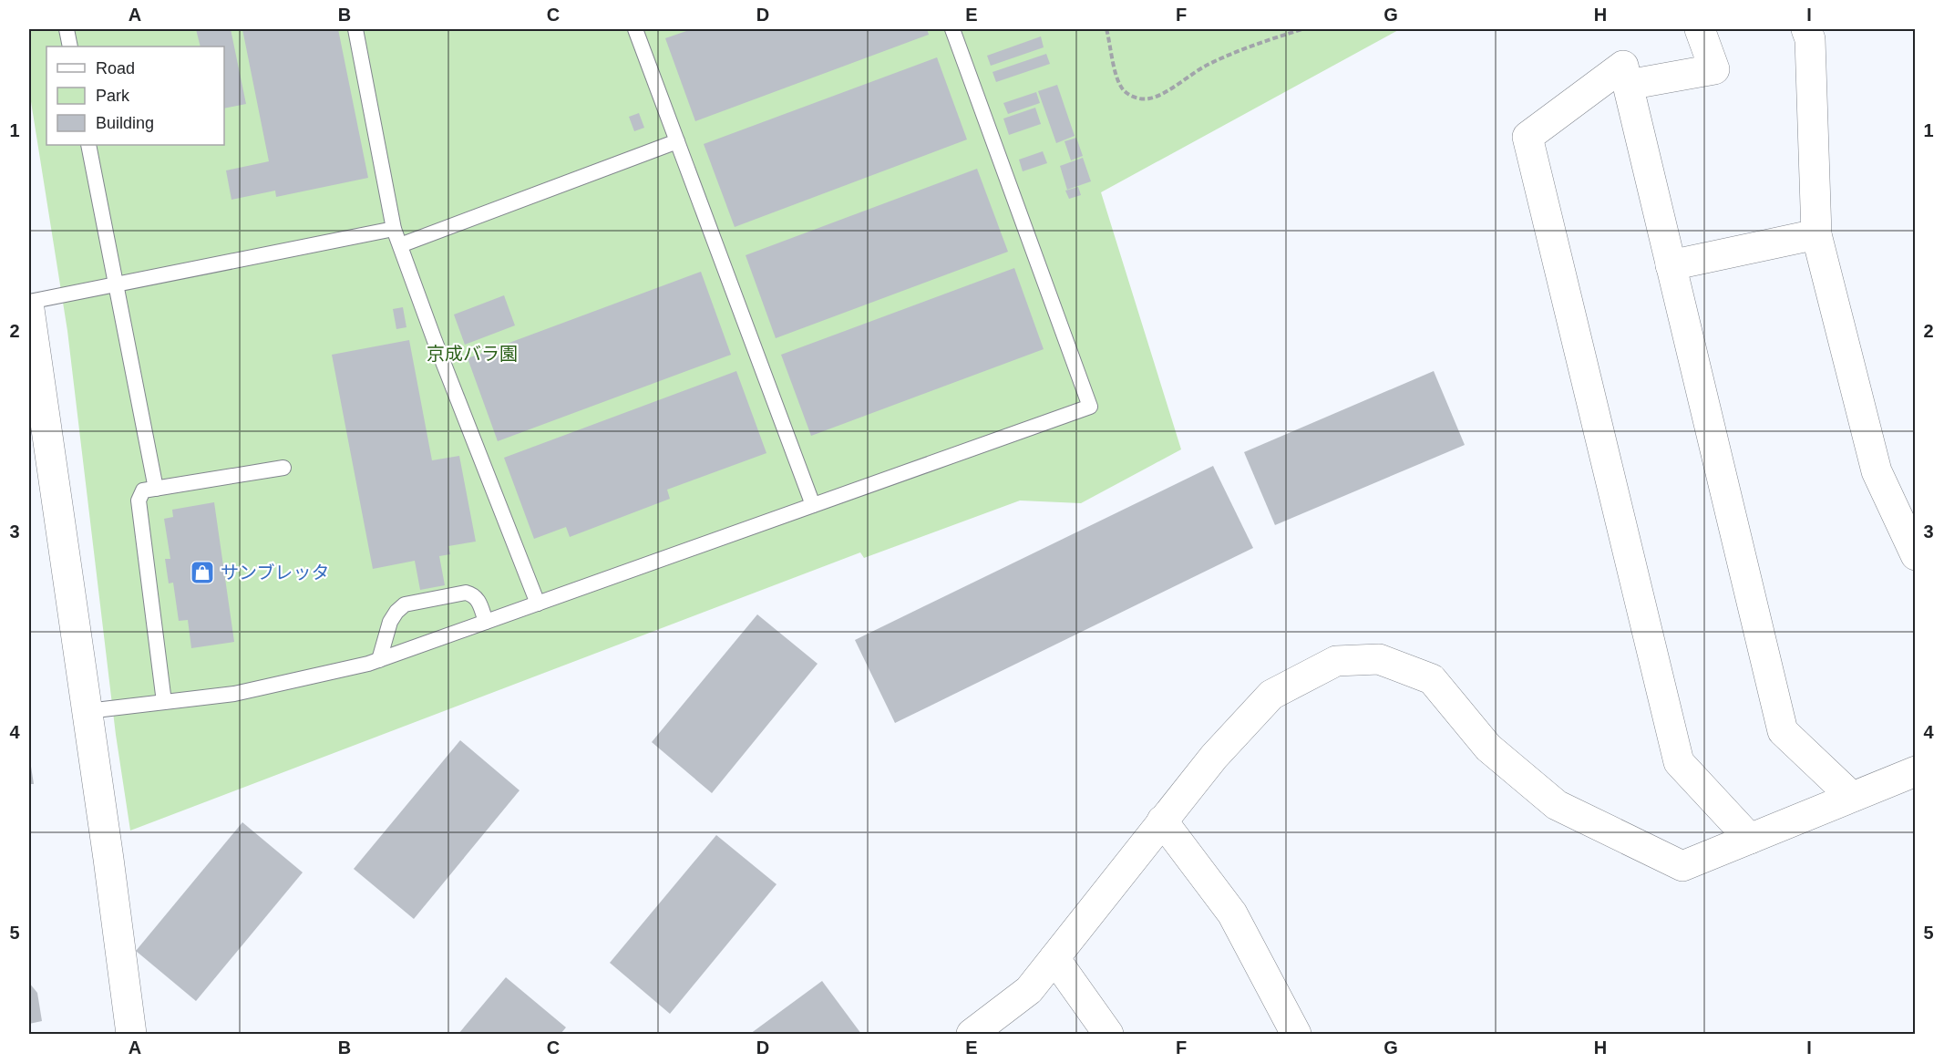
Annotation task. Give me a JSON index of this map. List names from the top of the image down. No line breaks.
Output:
{"parks":["京成バラ園"],"places":{"shop":["サンブレッタ"]},"legend":["Road","Park","Building"],"grid":{"columns":["A","B","C","D","E","F","G","H","I"],"rows":["1","2","3","4","5"]}}
